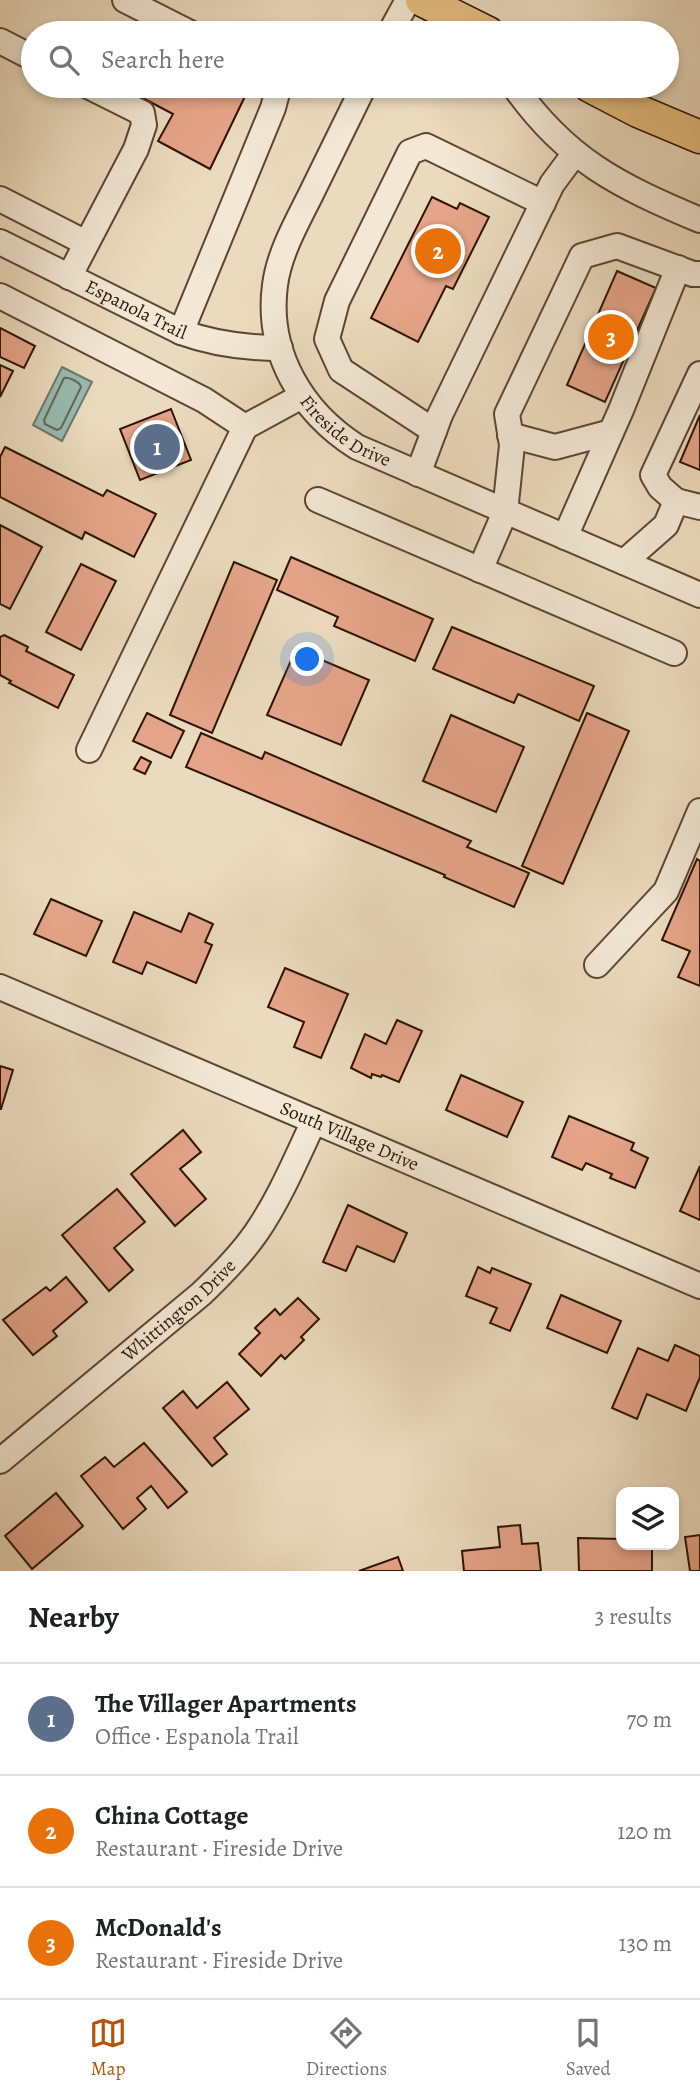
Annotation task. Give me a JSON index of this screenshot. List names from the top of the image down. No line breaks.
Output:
{"streets":{"street":["Espanola Trail","Fireside Drive","South Village Drive","Whittington Drive"]},"crossings":[["Espanola Trail","Fireside Drive"],["South Village Drive","Whittington Drive"]],"page":{"search":"Search here","pins":["2","3","1"],"heading":["Nearby","3 results"],"list":[{"mark":"1","name":"The Villager Apartments","note":"Office · Espanola Trail","value":"70 m"},{"mark":"2","name":"China Cottage","note":"Restaurant · Fireside Drive","value":"120 m"},{"mark":"3","name":"McDonald's","note":"Restaurant · Fireside Drive","value":"130 m"}],"nav":["Map","Directions","Saved"]}}
